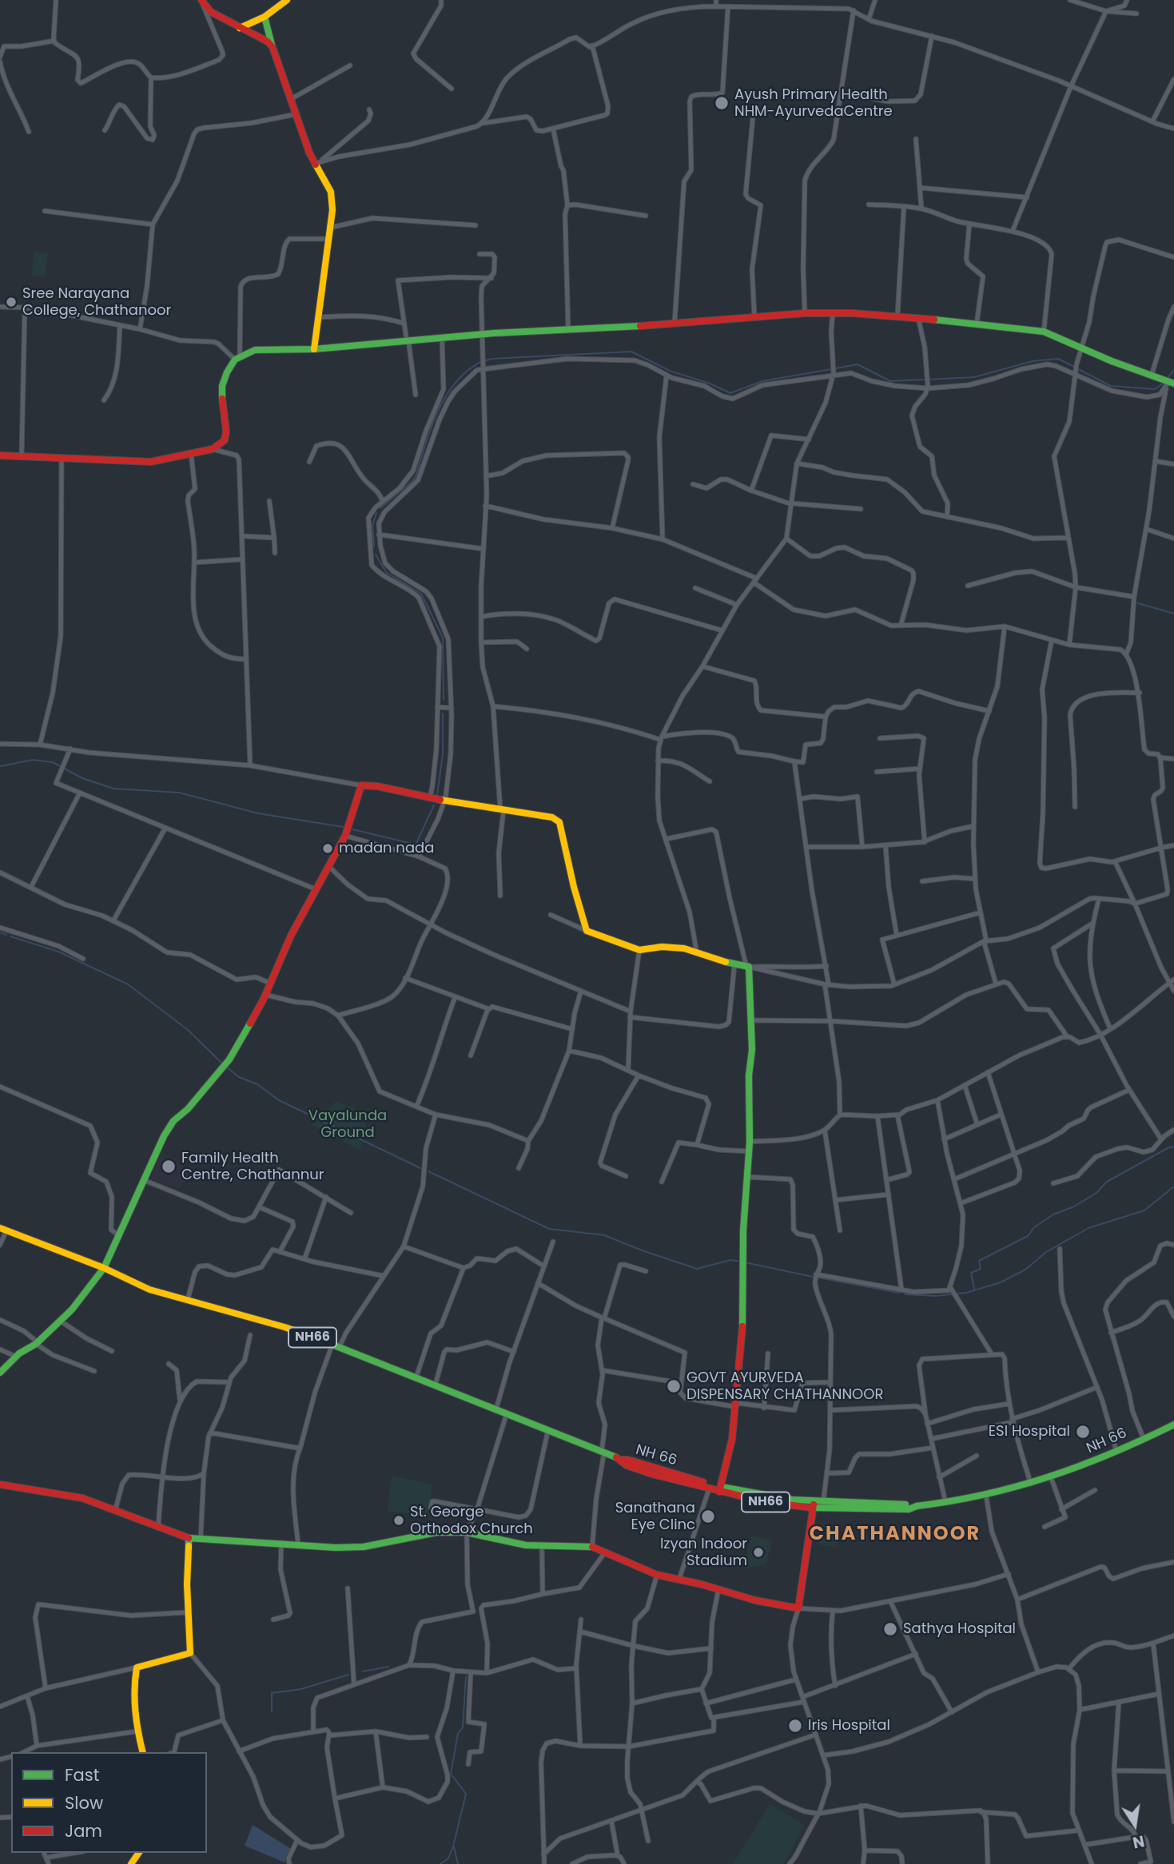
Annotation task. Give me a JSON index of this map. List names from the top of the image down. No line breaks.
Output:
{"streets":{"main road":["NH66","NH 66"]},"crossings":[["NH66","NH 66"]],"districts":["CHATHANNOOR"],"parks":["Vayalunda Ground"],"places":["Ayush Primary Health NHM-AyurvedaCentre","Sree Narayana College, Chathanoor","madan nada","Family Health Centre, Chathannur","GOVT AYURVEDA DISPENSARY CHATHANNOOR","ESI Hospital","Sanathana Eye Clinc","St. George Orthodox Church","Izyan Indoor Stadium","Sathya Hospital","Iris Hospital"],"legend":["Fast","Slow","Jam"],"north":"bottom"}
